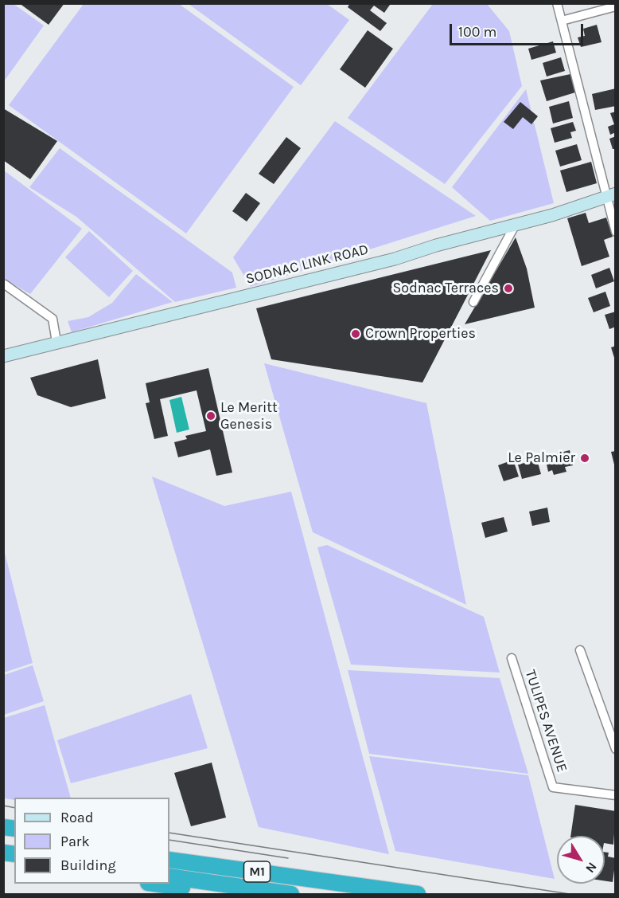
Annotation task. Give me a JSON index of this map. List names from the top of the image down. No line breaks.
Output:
{"streets":{"highway":["M1"],"main road":["SODNAC LINK ROAD"],"street":["TULIPES AVENUE"]},"places":["Sodnac Terraces","Crown Properties","Le Meritt Genesis","Le Palmier"],"legend":["Road","Park","Building"],"scale_bar":"100 m","north":"bottom right"}
